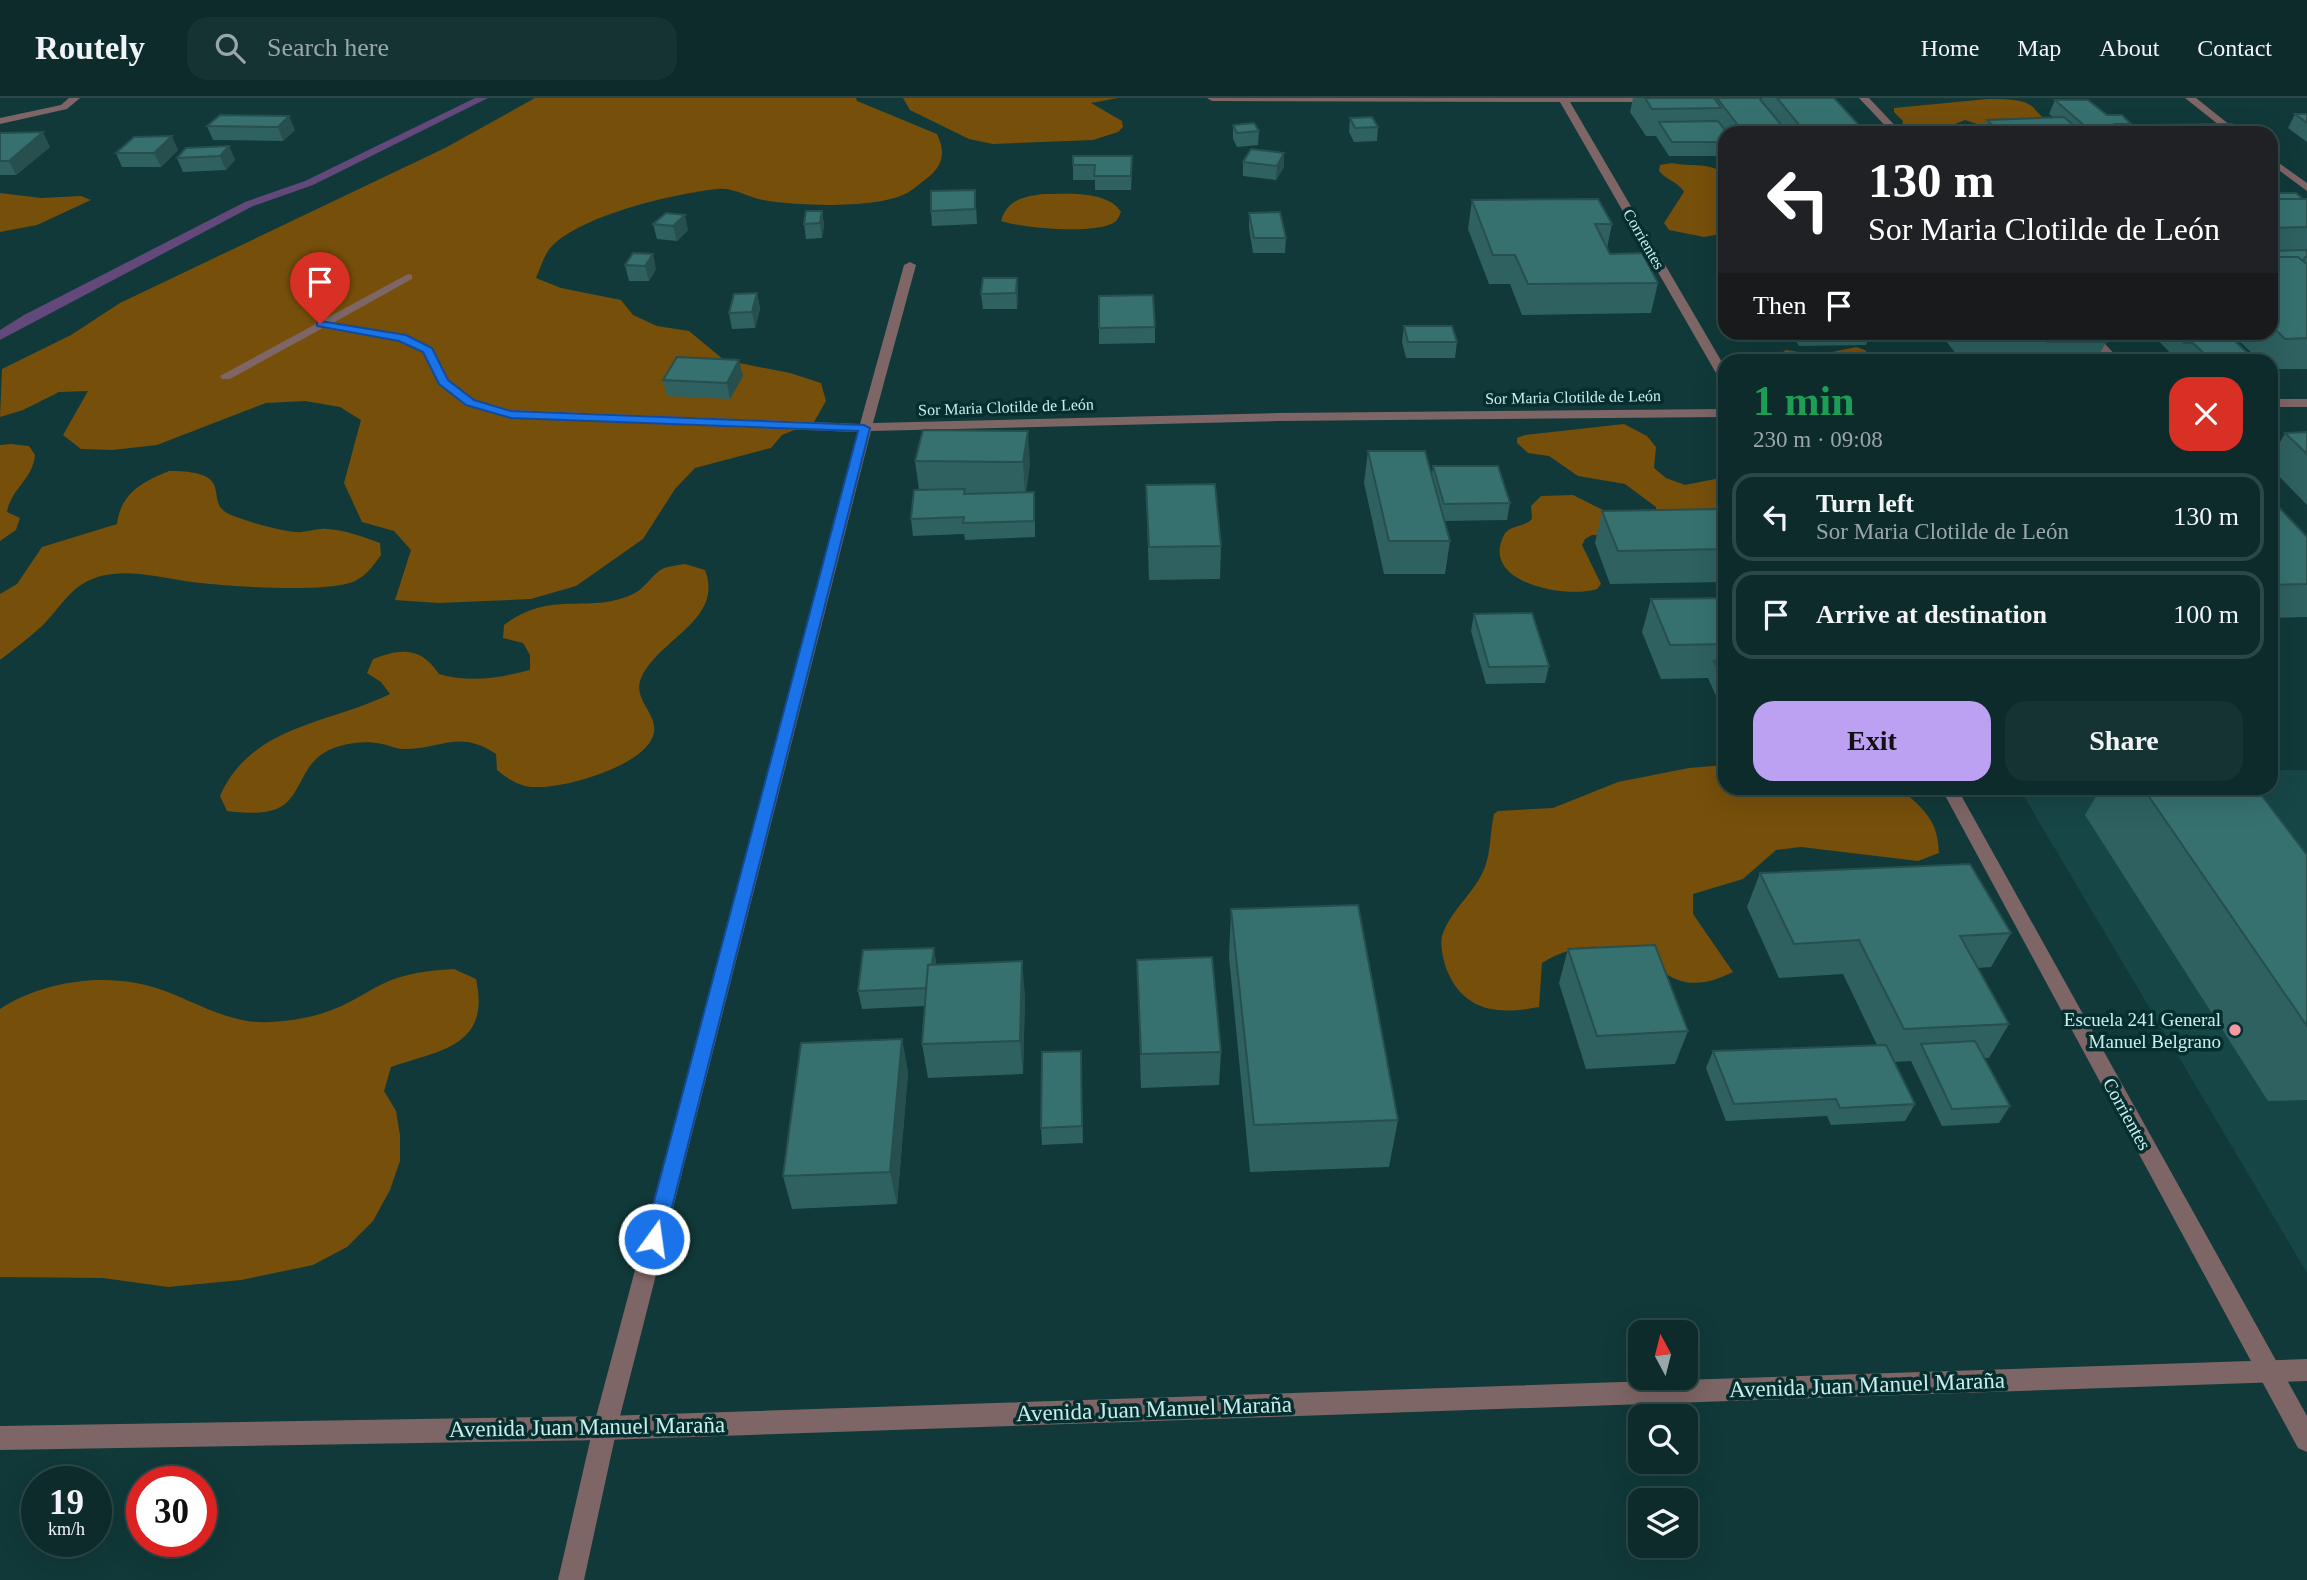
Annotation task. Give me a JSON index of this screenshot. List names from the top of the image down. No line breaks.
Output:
{"streets":{"street":["Corrientes","Sor Maria Clotilde de León","Avenida Juan Manuel Maraña"]},"crossings":[["Corrientes","Avenida Juan Manuel Maraña"]],"places":["Escuela 241 General Manuel Belgrano"],"north":"top","page":{"header":"Routely","search":"Search here","nav":["Home","Map","About","Contact"],"turn":["130 m","Sor Maria Clotilde de León"],"then":"Then","heading":["1 min","230 m · 09:08"],"list":[{"name":"Turn left","note":"Sor Maria Clotilde de León","value":"130 m"},{"name":"Arrive at destination","value":"100 m"}],"buttons":["Exit","Share"],"speed":"19 km/h","limit":"30"}}
